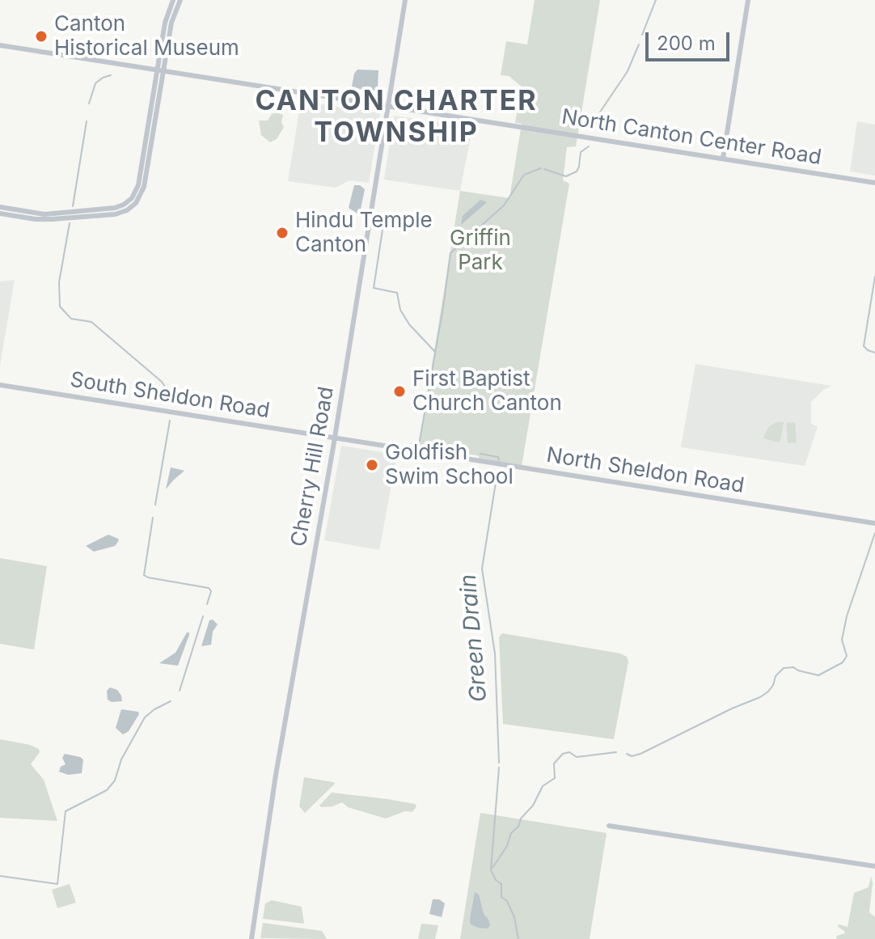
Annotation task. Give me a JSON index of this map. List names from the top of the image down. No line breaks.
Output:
{"streets":{"street":["North Canton Center Road","South Sheldon Road","Cherry Hill Road","North Sheldon Road"]},"crossings":[["North Canton Center Road","Cherry Hill Road"],["South Sheldon Road","Cherry Hill Road"],["South Sheldon Road","North Sheldon Road"],["Cherry Hill Road","North Sheldon Road"]],"districts":["CANTON CHARTER TOWNSHIP"],"water":["Green Drain"],"parks":["Griffin Park"],"places":["Canton Historical Museum","Hindu Temple Canton","First Baptist Church Canton","Goldfish Swim School"],"scale_bar":"200 m"}
